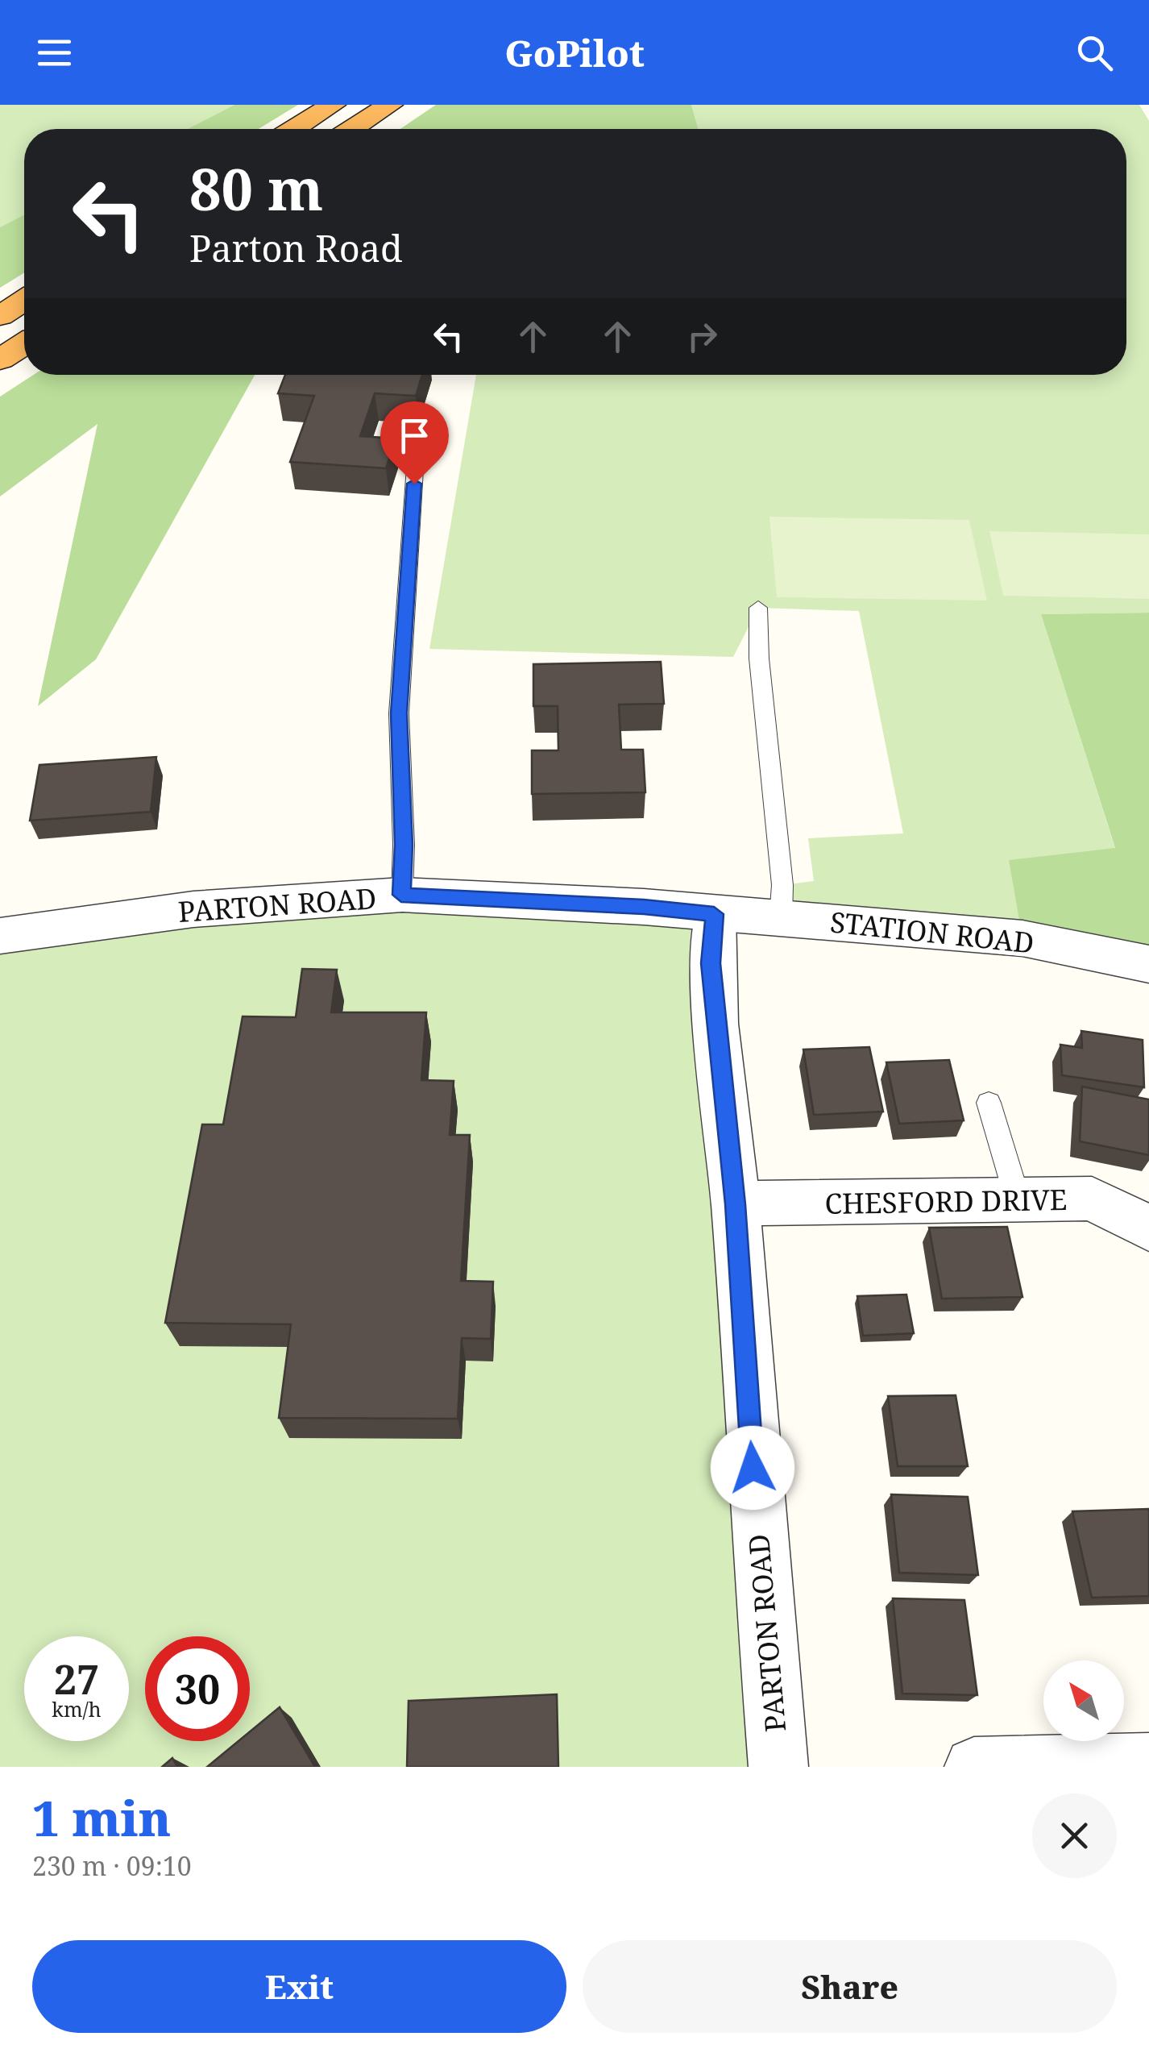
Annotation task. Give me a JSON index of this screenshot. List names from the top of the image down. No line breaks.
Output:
{"streets":{"street":["PARTON ROAD","STATION ROAD","CHESFORD DRIVE"]},"crossings":[["PARTON ROAD","STATION ROAD"],["PARTON ROAD","CHESFORD DRIVE"]],"north":"top left","page":{"header":"GoPilot","turn":["80 m","Parton Road"],"speed":"27 km/h","limit":"30","heading":["1 min","230 m · 09:10"],"buttons":["Exit","Share"]}}
